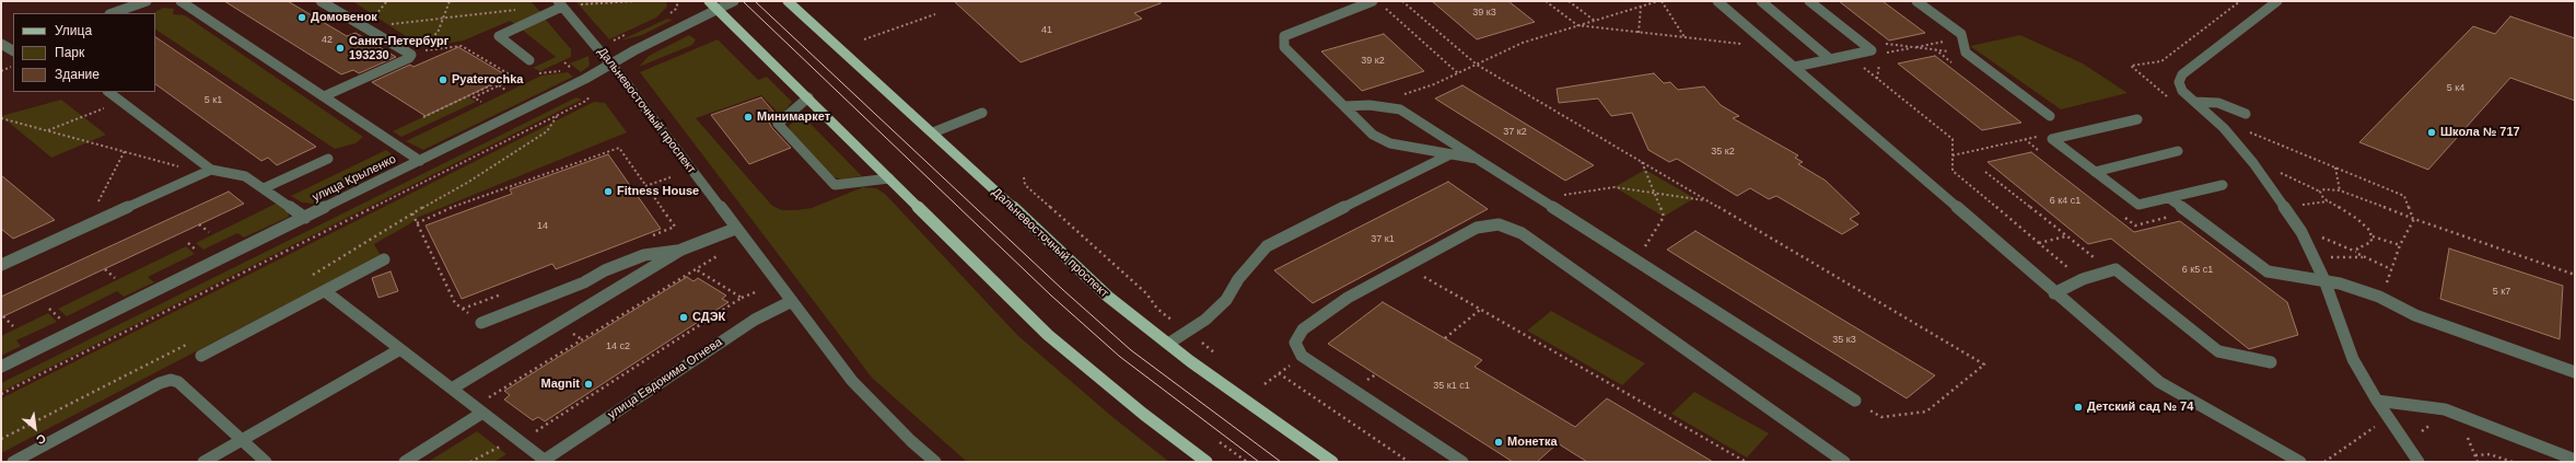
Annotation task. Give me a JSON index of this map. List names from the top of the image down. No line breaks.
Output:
{"streets":{"main road":["Дальневосточный проспект"],"street":["улица Крыленко","улица Евдокима Огнева"]},"crossings":[["Дальневосточный проспект","улица Крыленко"],["Дальневосточный проспект","улица Евдокима Огнева"]],"places":["Домовенок","Санкт-Петербург 193230","Pyaterochka","Минимаркет","Школа № 717","Fitness House","СДЭК","Magnit","Детский сад № 74","Монетка"],"house_numbers":["39 к3","41","42","39 к2","5 к4","5 к1","37 к2","35 к2","6 к4 с1","14","37 к1","6 к5 с1","5 к7","35 к3","14 с2","35 к1 c1"],"legend":["Улица","Парк","Здание"],"north":"bottom right"}
